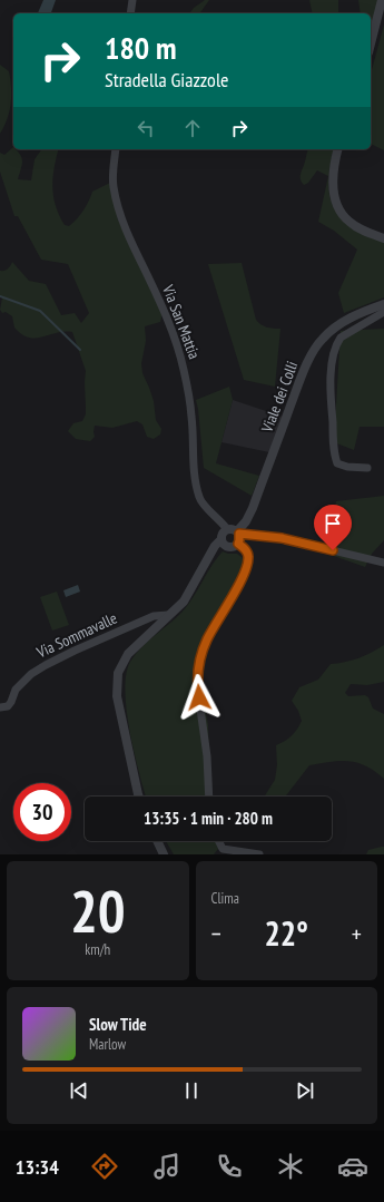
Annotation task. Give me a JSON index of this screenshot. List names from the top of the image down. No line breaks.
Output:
{"streets":{"street":["Via San Mattia","Viale dei Colli","Via Sommavalle"]},"crossings":[["Via San Mattia","Viale dei Colli"]],"page":{"turn":["180 m","Stradella Giazzole"],"limit":"30","trip":"13:35 · 1 min · 280 m","tile":[["20","km/h"],"Clima"],"heat":["−","22°","+"],"song":["Slow Tide","Marlow"],"tabs":"13:34"}}
